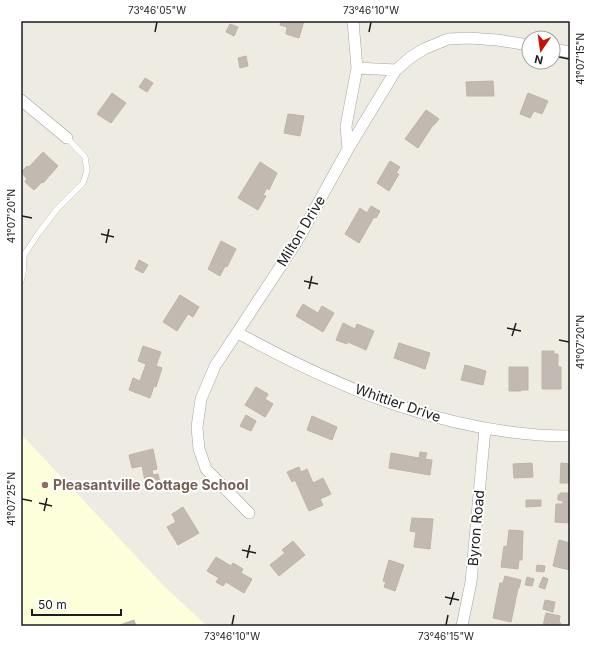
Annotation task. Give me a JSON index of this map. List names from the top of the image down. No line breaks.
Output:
{"streets":{"street":["Milton Drive","Whittier Drive","Byron Road"]},"crossings":[["Milton Drive","Whittier Drive"],["Whittier Drive","Byron Road"]],"places":["Pleasantville Cottage School"],"scale_bar":"50 m","north":"bottom","coordinates":["73°46'05\"W","73°46'10\"W","41°07'15\"N","41°07'20\"N","41°07'25\"N","73°46'15\"W"]}
